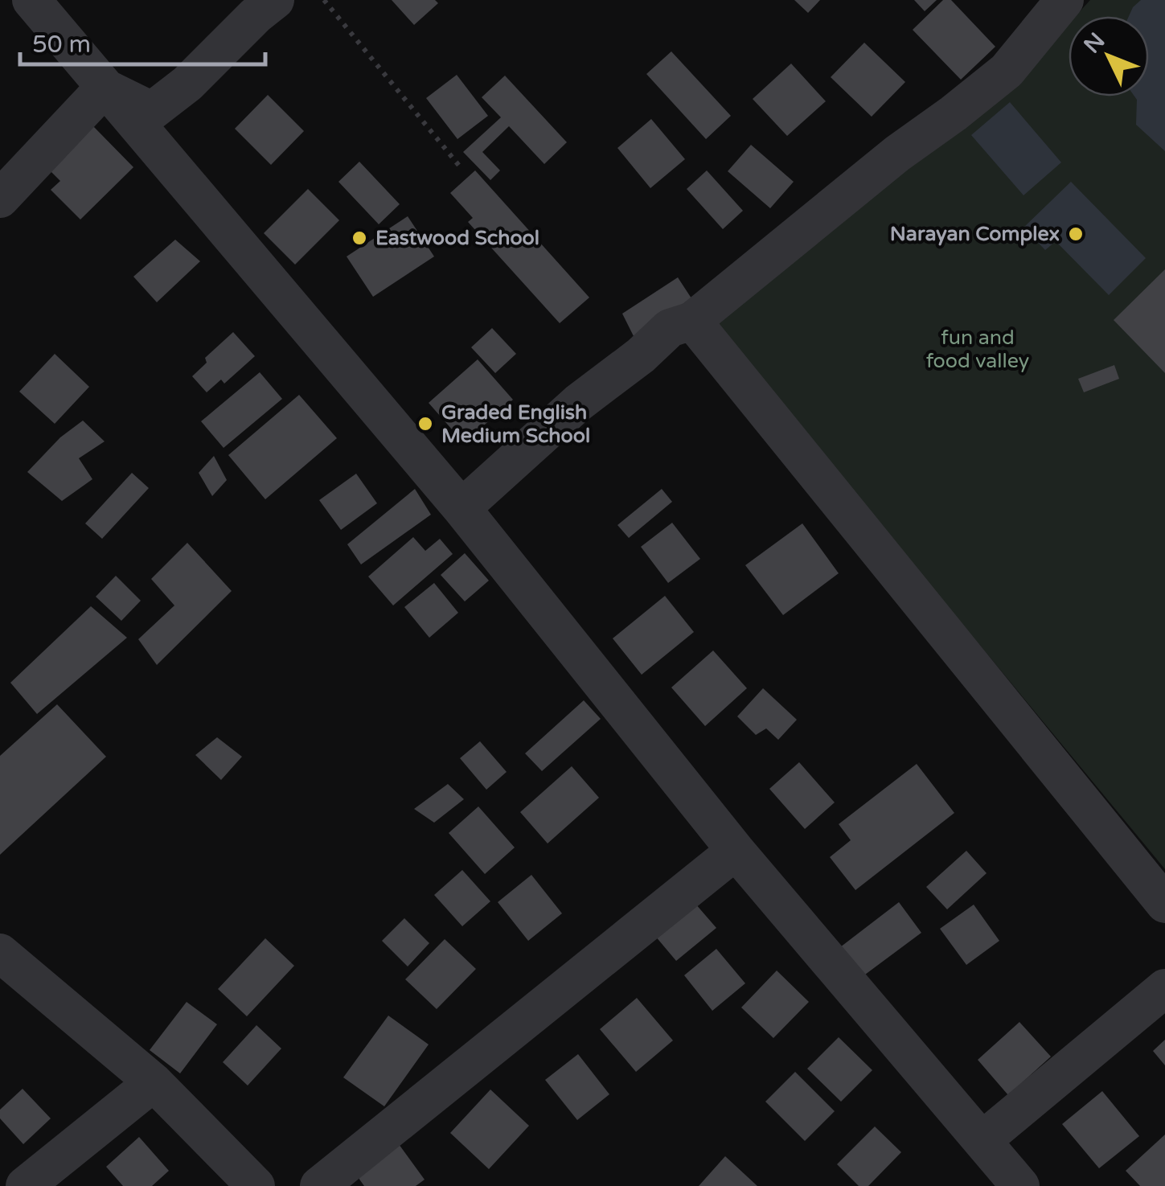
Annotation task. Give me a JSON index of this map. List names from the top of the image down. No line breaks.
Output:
{"parks":["fun and food valley"],"places":["Narayan Complex","Eastwood School","Graded English Medium School"],"scale_bar":"50 m","north":"top left"}
